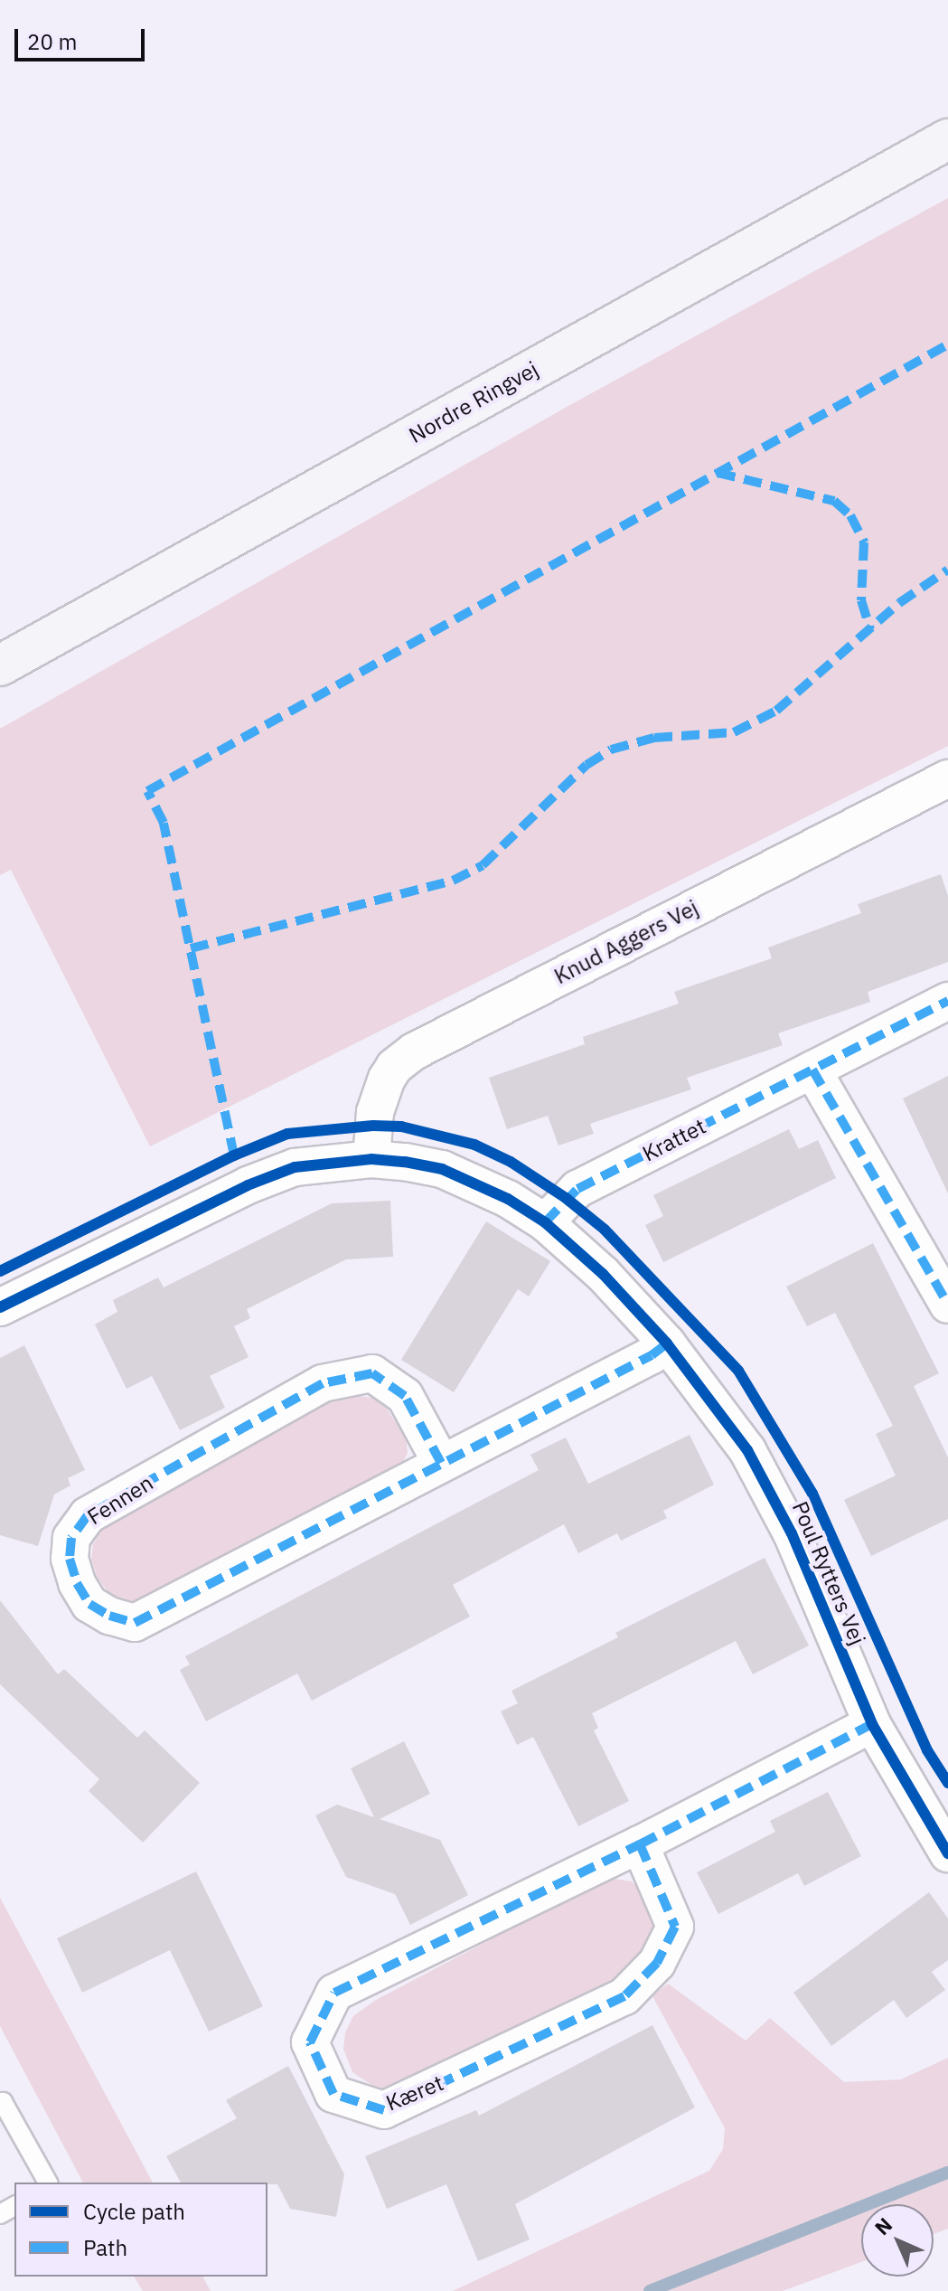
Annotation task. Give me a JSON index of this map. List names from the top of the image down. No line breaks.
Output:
{"streets":{"main road":["Nordre Ringvej"],"street":["Knud Aggers Vej","Krattet","Fennen","Poul Rytters Vej","Kæret"]},"crossings":[["Knud Aggers Vej","Poul Rytters Vej"],["Krattet","Poul Rytters Vej"],["Fennen","Poul Rytters Vej"],["Poul Rytters Vej","Kæret"]],"legend":["Cycle path","Path"],"scale_bar":"20 m","north":"top left"}
